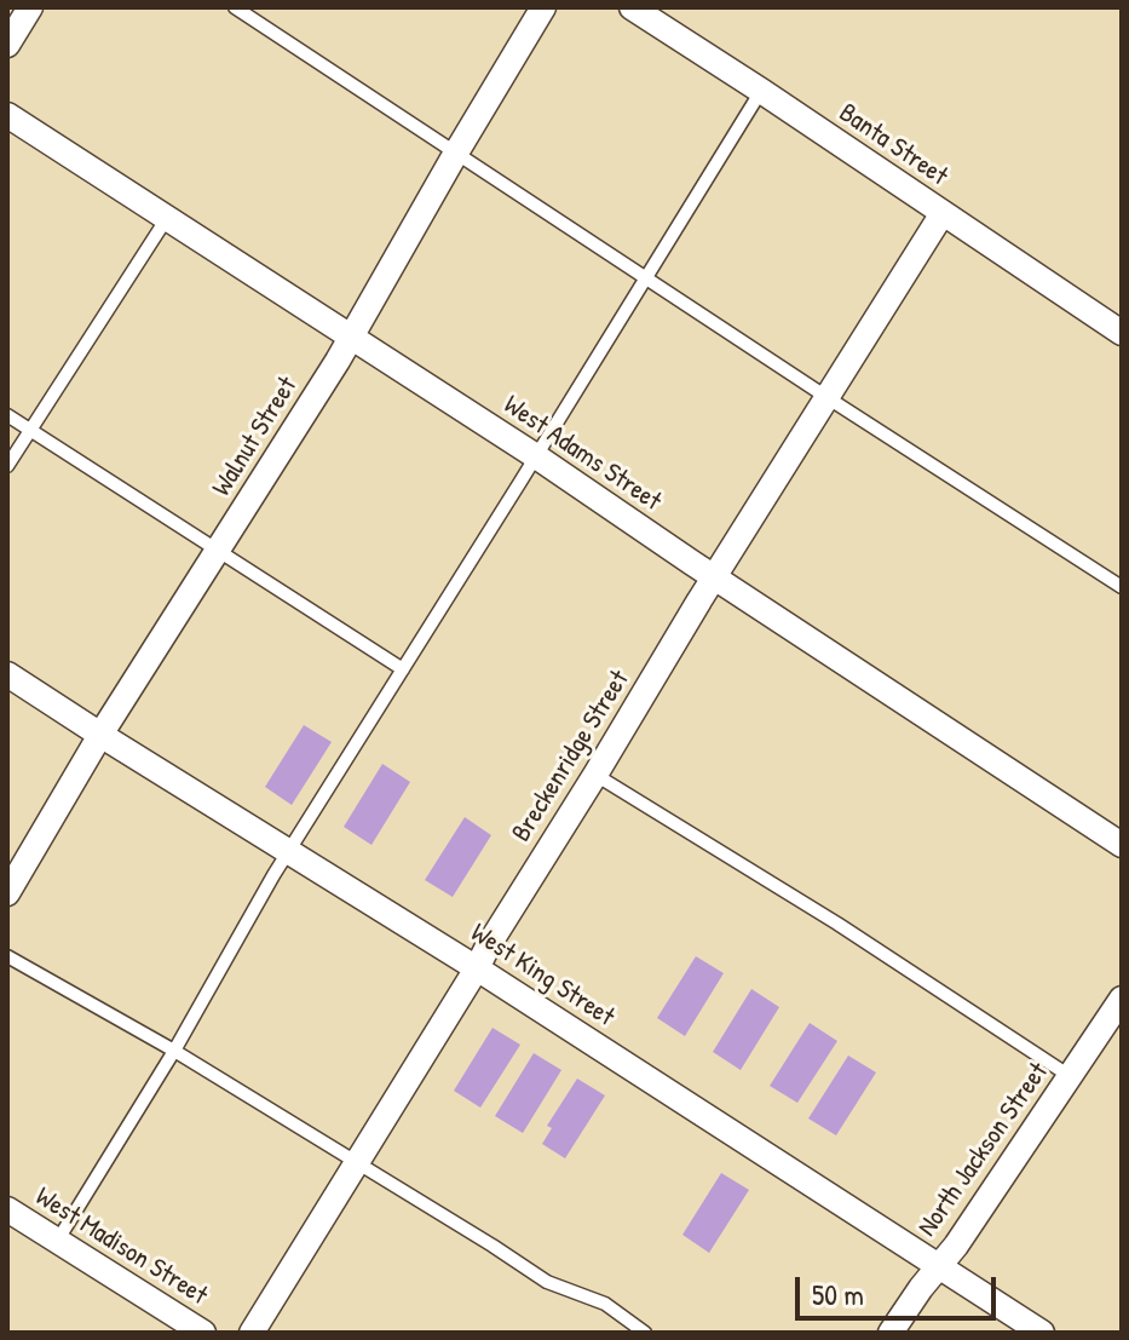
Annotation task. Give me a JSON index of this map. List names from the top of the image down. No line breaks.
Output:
{"streets":{"street":["Banta Street","Walnut Street","West Adams Street","Breckenridge Street","West King Street","North Jackson Street","West Madison Street"]},"crossings":[["Banta Street","Breckenridge Street"],["Walnut Street","West Adams Street"],["Walnut Street","West King Street"],["West Adams Street","Breckenridge Street"],["Breckenridge Street","West King Street"],["West King Street","North Jackson Street"]],"scale_bar":"50 m"}
